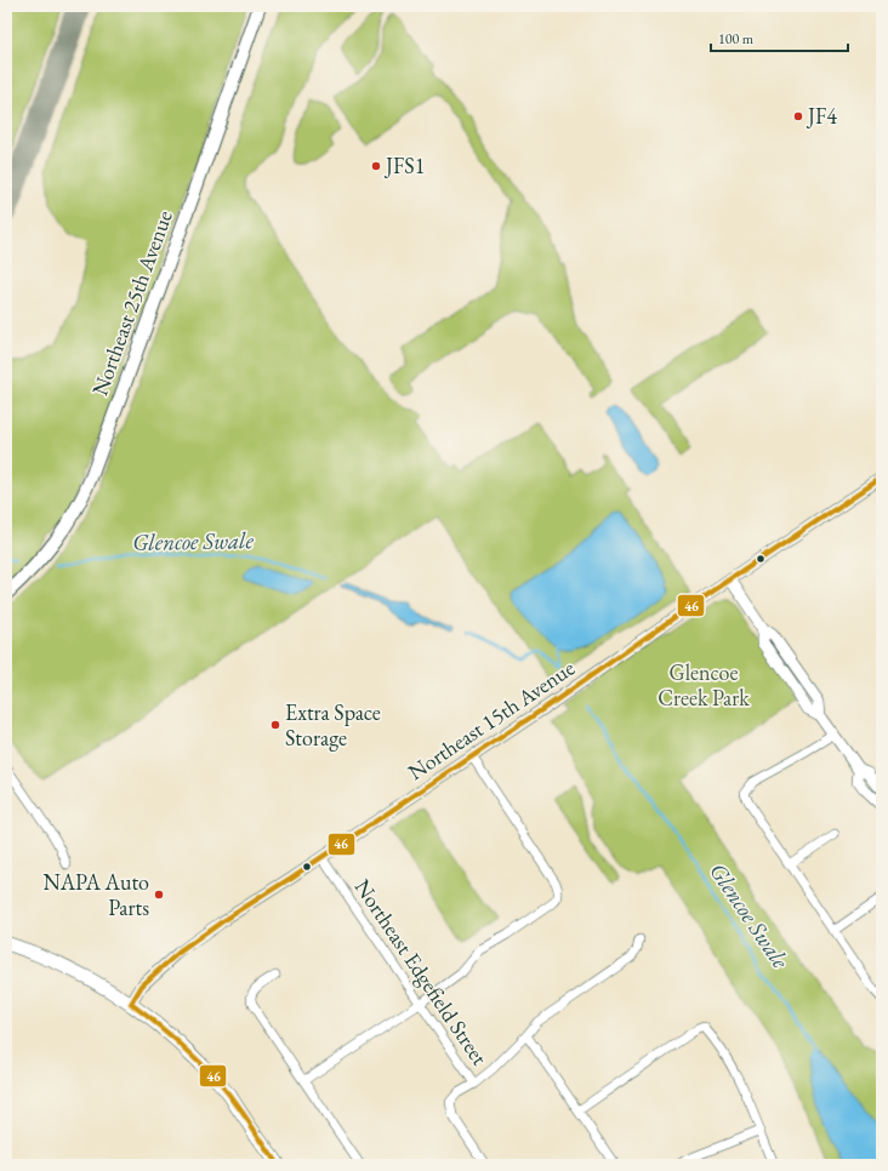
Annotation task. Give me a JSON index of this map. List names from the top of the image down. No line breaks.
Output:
{"streets":{"main road":["Northeast 25th Avenue"],"street":["Northeast 15th Avenue","Northeast Edgefield Street"]},"crossings":[["Northeast 15th Avenue","Northeast Edgefield Street"]],"water":["Glencoe Swale"],"parks":["Glencoe Creek Park"],"places":["JF4","JFS1","Extra Space Storage","NAPA Auto Parts"],"lines":["transit line 46"],"scale_bar":"100 m"}
